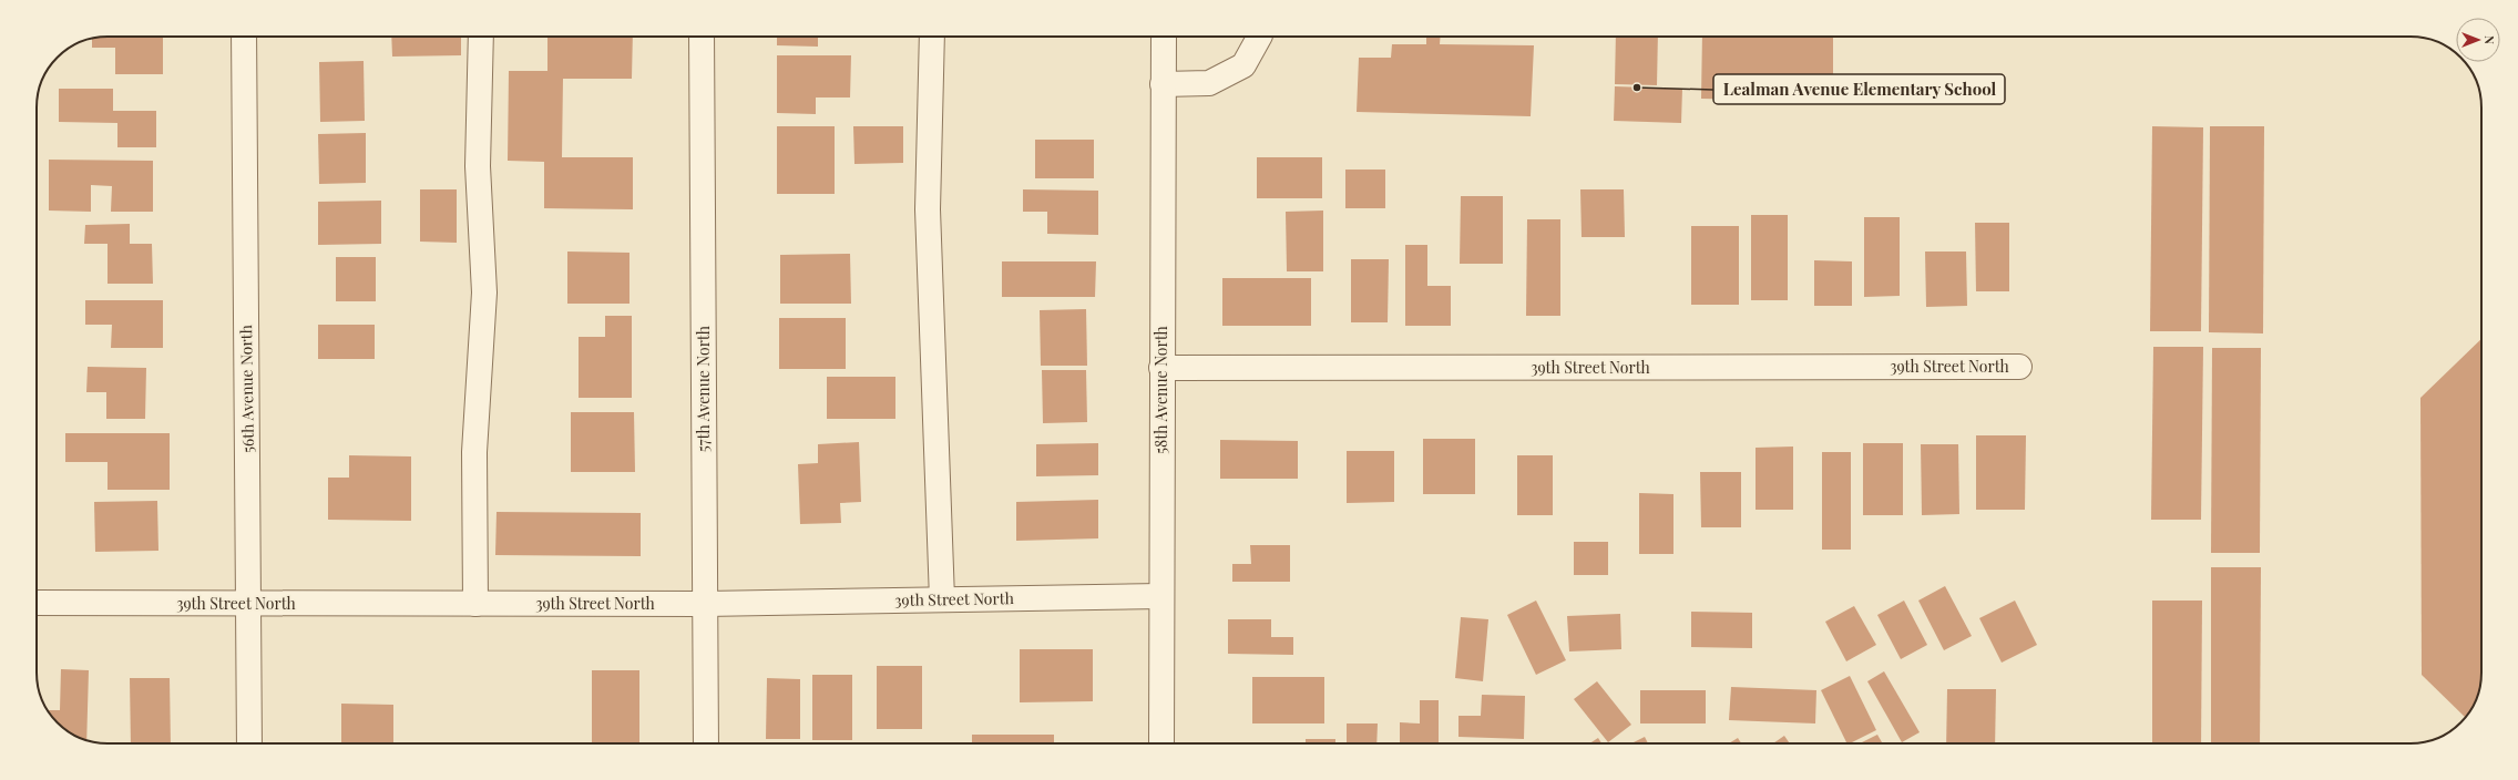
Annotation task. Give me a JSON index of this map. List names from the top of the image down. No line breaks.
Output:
{"streets":{"street":["39th Street North","56th Avenue North","57th Avenue North","58th Avenue North"]},"crossings":[["39th Street North","56th Avenue North"],["39th Street North","57th Avenue North"],["39th Street North","58th Avenue North"]],"places":["Lealman Avenue Elementary School"],"north":"right"}
